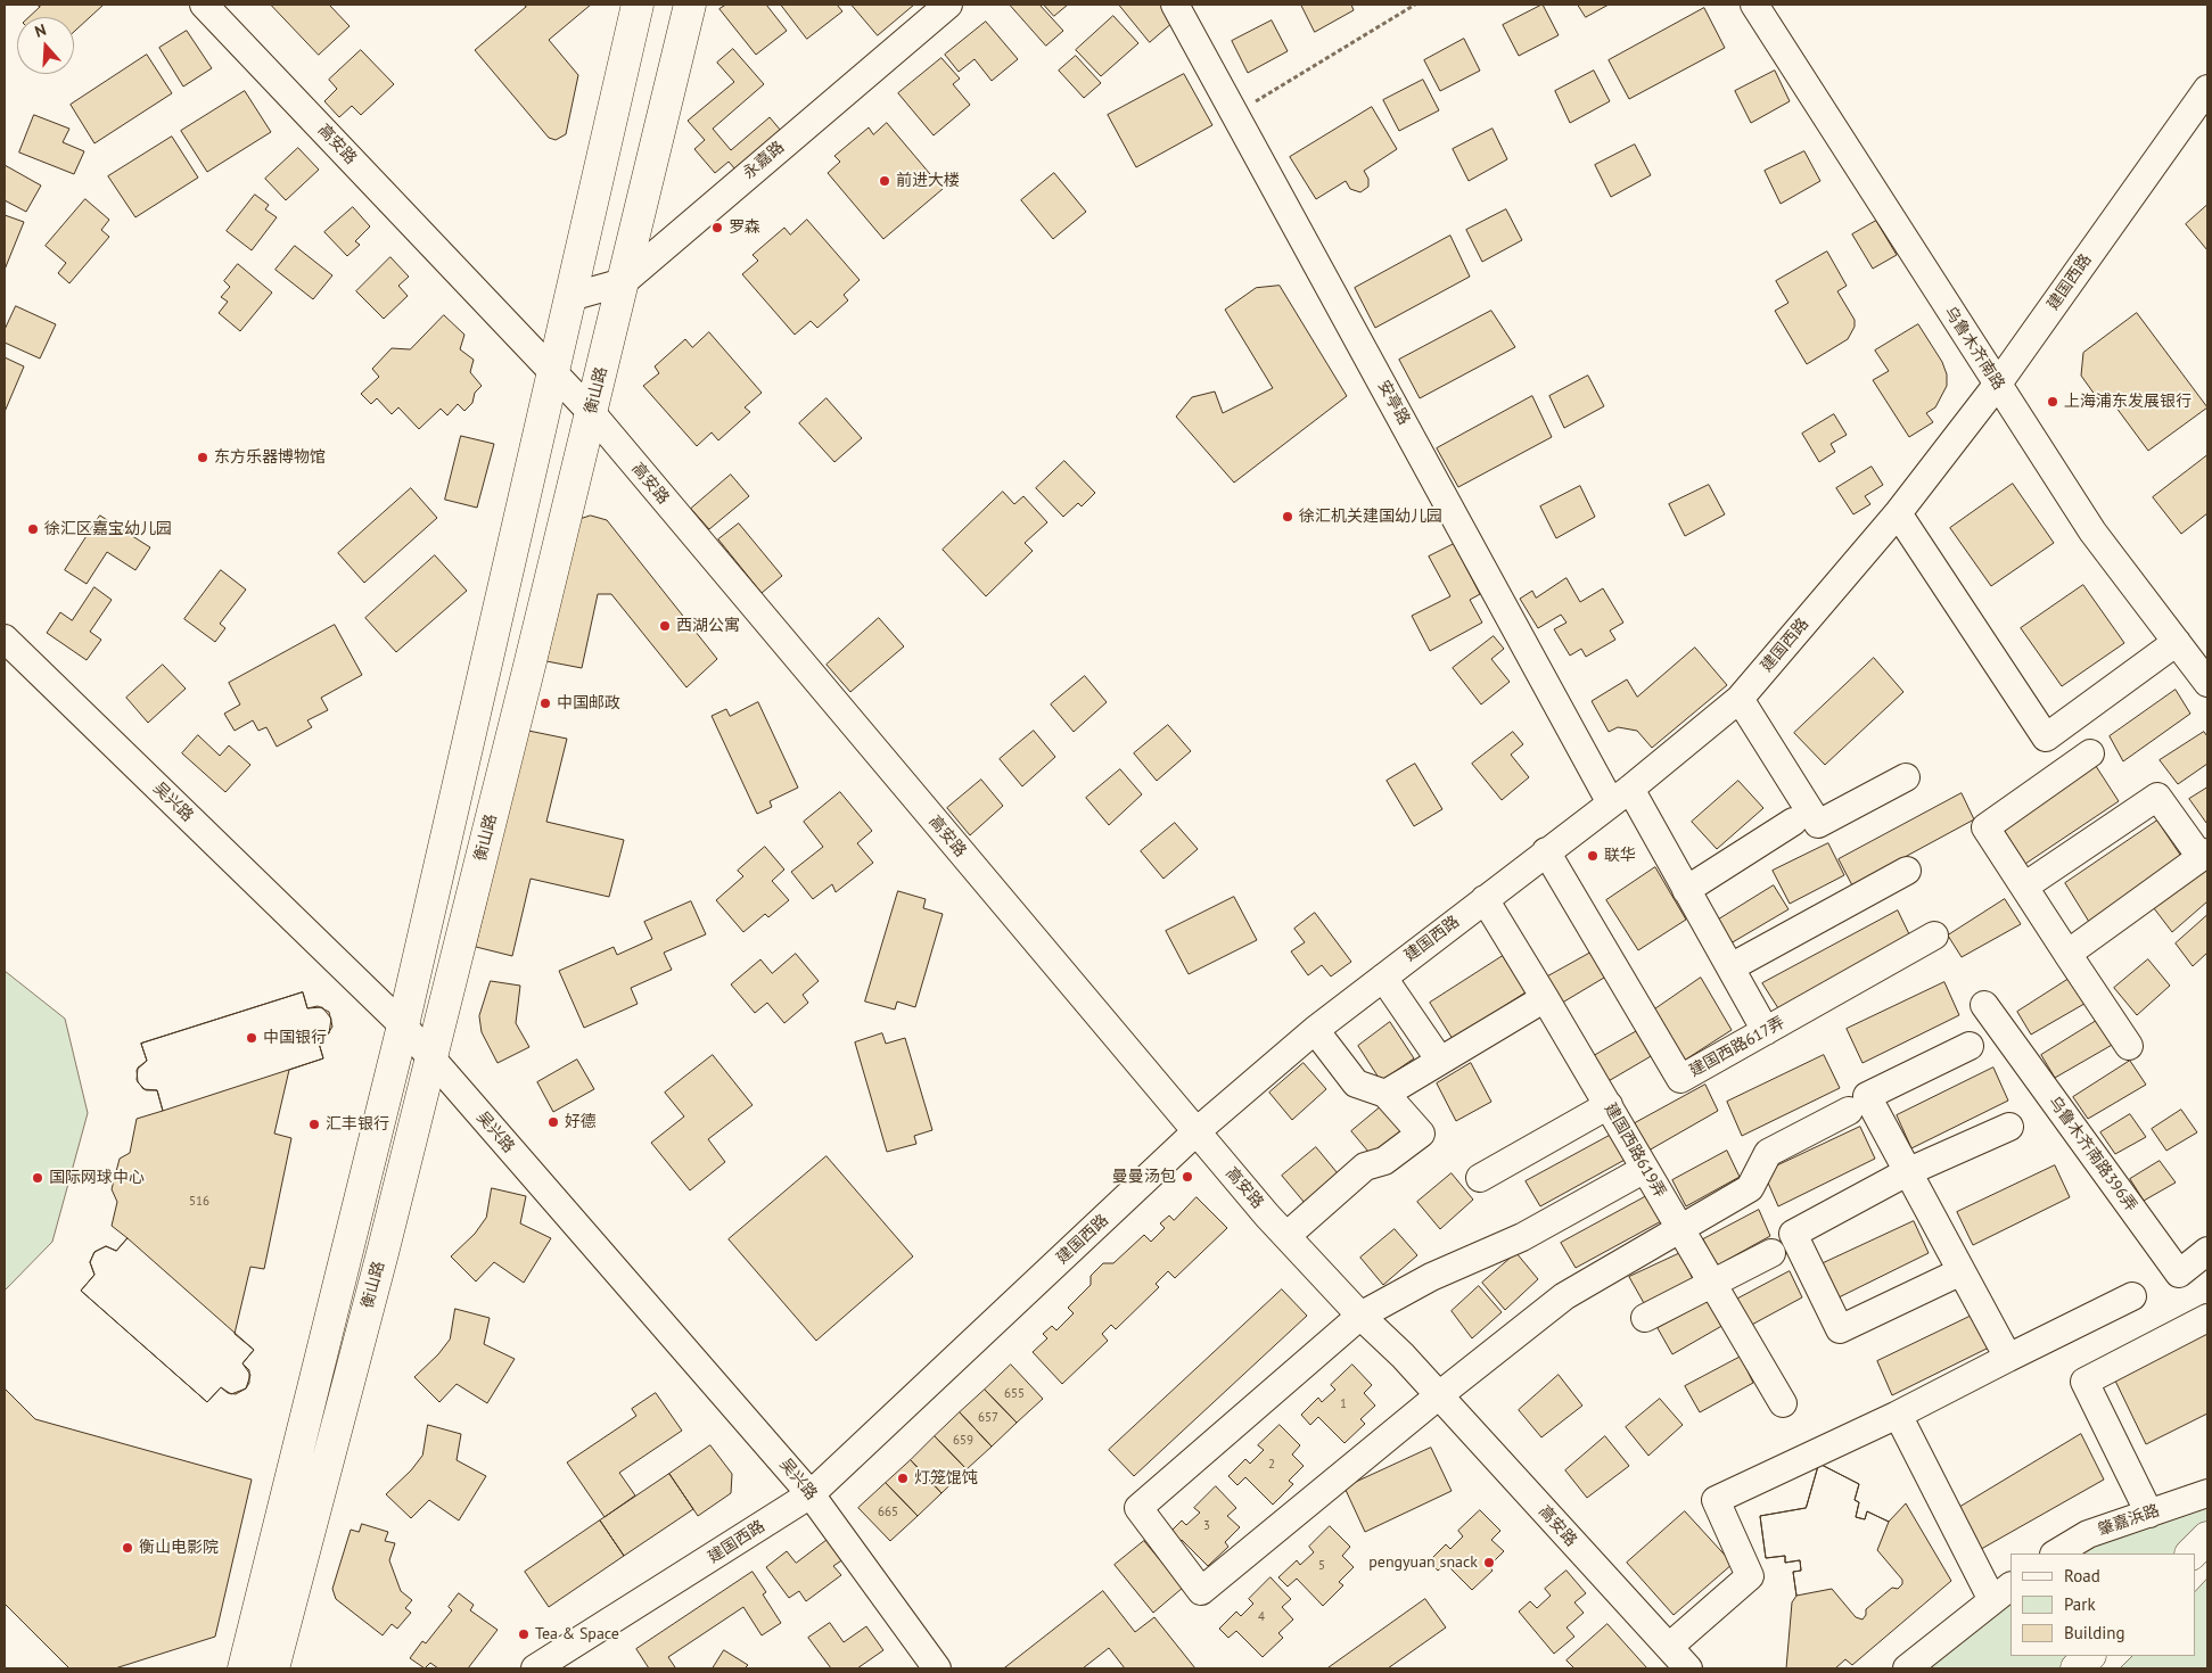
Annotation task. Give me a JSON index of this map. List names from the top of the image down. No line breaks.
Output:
{"streets":{"main road":["衡山路"],"street":["高安路","永嘉路","建国西路","乌鲁木齐南路","安亭路","吴兴路","建国西路617弄","建国西路619弄","乌鲁木齐南路396弄","肇嘉浜路"]},"crossings":[["高安路","建国西路"],["高安路","衡山路"],["永嘉路","衡山路"],["建国西路","乌鲁木齐南路"],["建国西路","安亭路"],["建国西路","吴兴路"],["建国西路","建国西路617弄"],["建国西路","建国西路619弄"],["衡山路","吴兴路"],["安亭路","建国西路617弄"]],"places":["前进大楼","罗森","上海浦东发展银行","东方乐器博物馆","徐汇机关建国幼儿园","徐汇区嘉宝幼儿园","西湖公寓","中国邮政","联华","中国银行","好德","汇丰银行","曼曼汤包","国际网球中心","灯笼馄饨","衡山电影院","pengyuan snack","Tea & Space"],"house_numbers":["516","655","1","657","659","2","665","3","5","4"],"legend":["Road","Park","Building"],"north":"top"}
